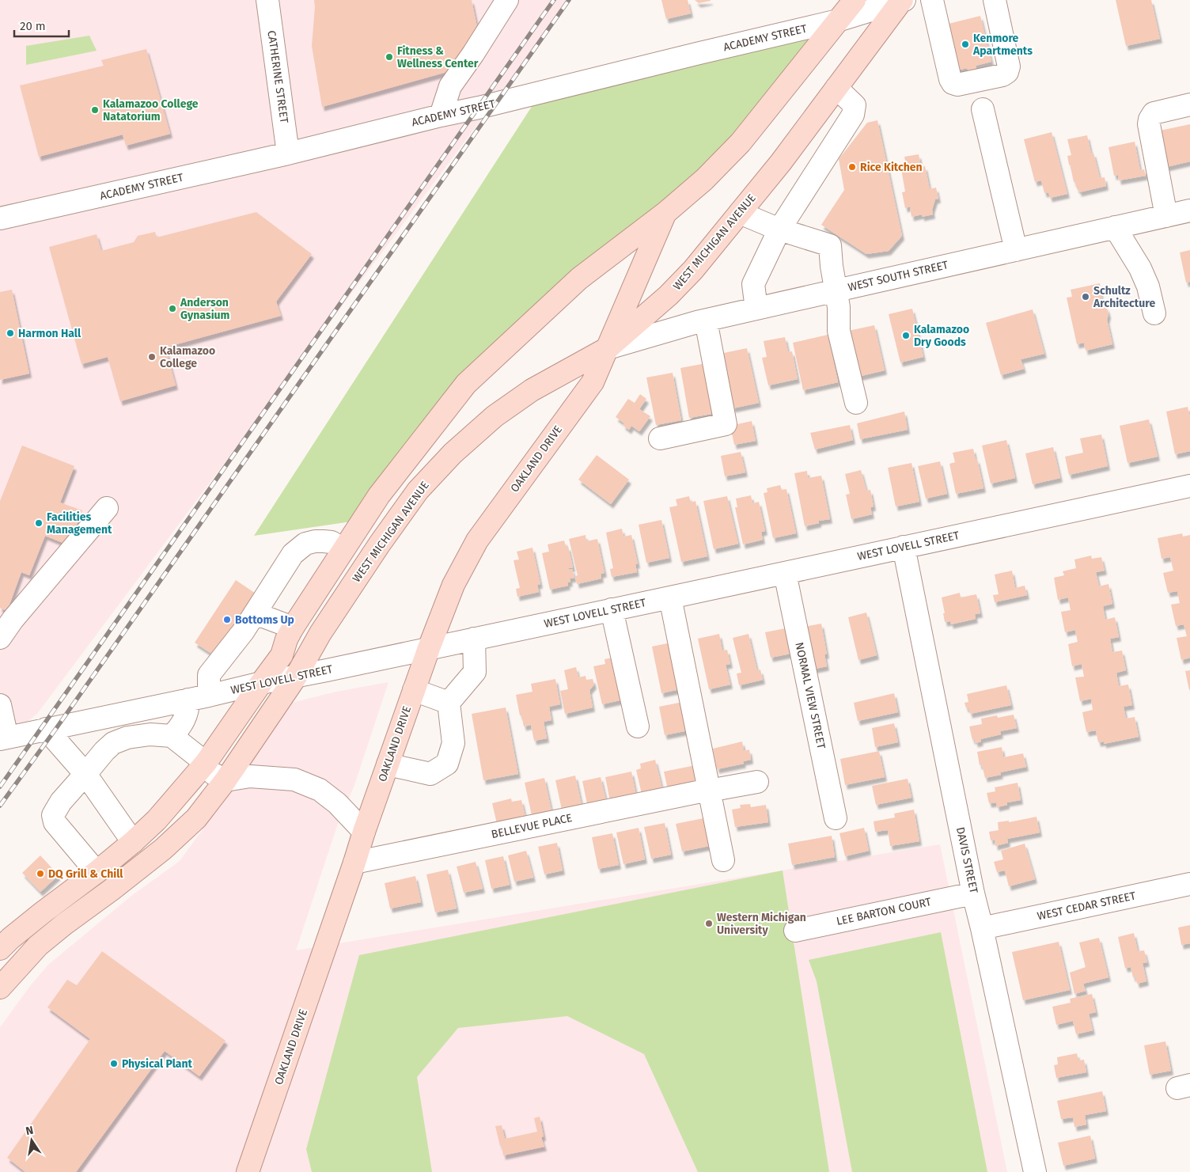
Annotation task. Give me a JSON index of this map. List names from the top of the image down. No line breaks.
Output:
{"streets":{"main road":["WEST MICHIGAN AVENUE","OAKLAND DRIVE"],"street":["ACADEMY STREET","CATHERINE STREET","WEST SOUTH STREET","WEST LOVELL STREET","NORMAL VIEW STREET","BELLEVUE PLACE","DAVIS STREET","WEST CEDAR STREET","LEE BARTON COURT"]},"crossings":[["ACADEMY STREET","CATHERINE STREET"],["ACADEMY STREET","WEST MICHIGAN AVENUE"],["WEST MICHIGAN AVENUE","WEST SOUTH STREET"],["WEST MICHIGAN AVENUE","OAKLAND DRIVE"],["WEST MICHIGAN AVENUE","WEST LOVELL STREET"],["WEST SOUTH STREET","OAKLAND DRIVE"],["OAKLAND DRIVE","WEST LOVELL STREET"],["OAKLAND DRIVE","BELLEVUE PLACE"],["WEST LOVELL STREET","NORMAL VIEW STREET"],["WEST LOVELL STREET","DAVIS STREET"],["DAVIS STREET","WEST CEDAR STREET"],["DAVIS STREET","LEE BARTON COURT"]],"places":["Kenmore Apartments","Fitness & Wellness Center","Kalamazoo College Natatorium","Rice Kitchen","Schultz Architecture","Anderson Gynasium","Harmon Hall","Kalamazoo Dry Goods","Kalamazoo College","Facilities Management","Bottoms Up","DQ Grill & Chill","Western Michigan University","Physical Plant"],"scale_bar":"20 m","north":"top"}
